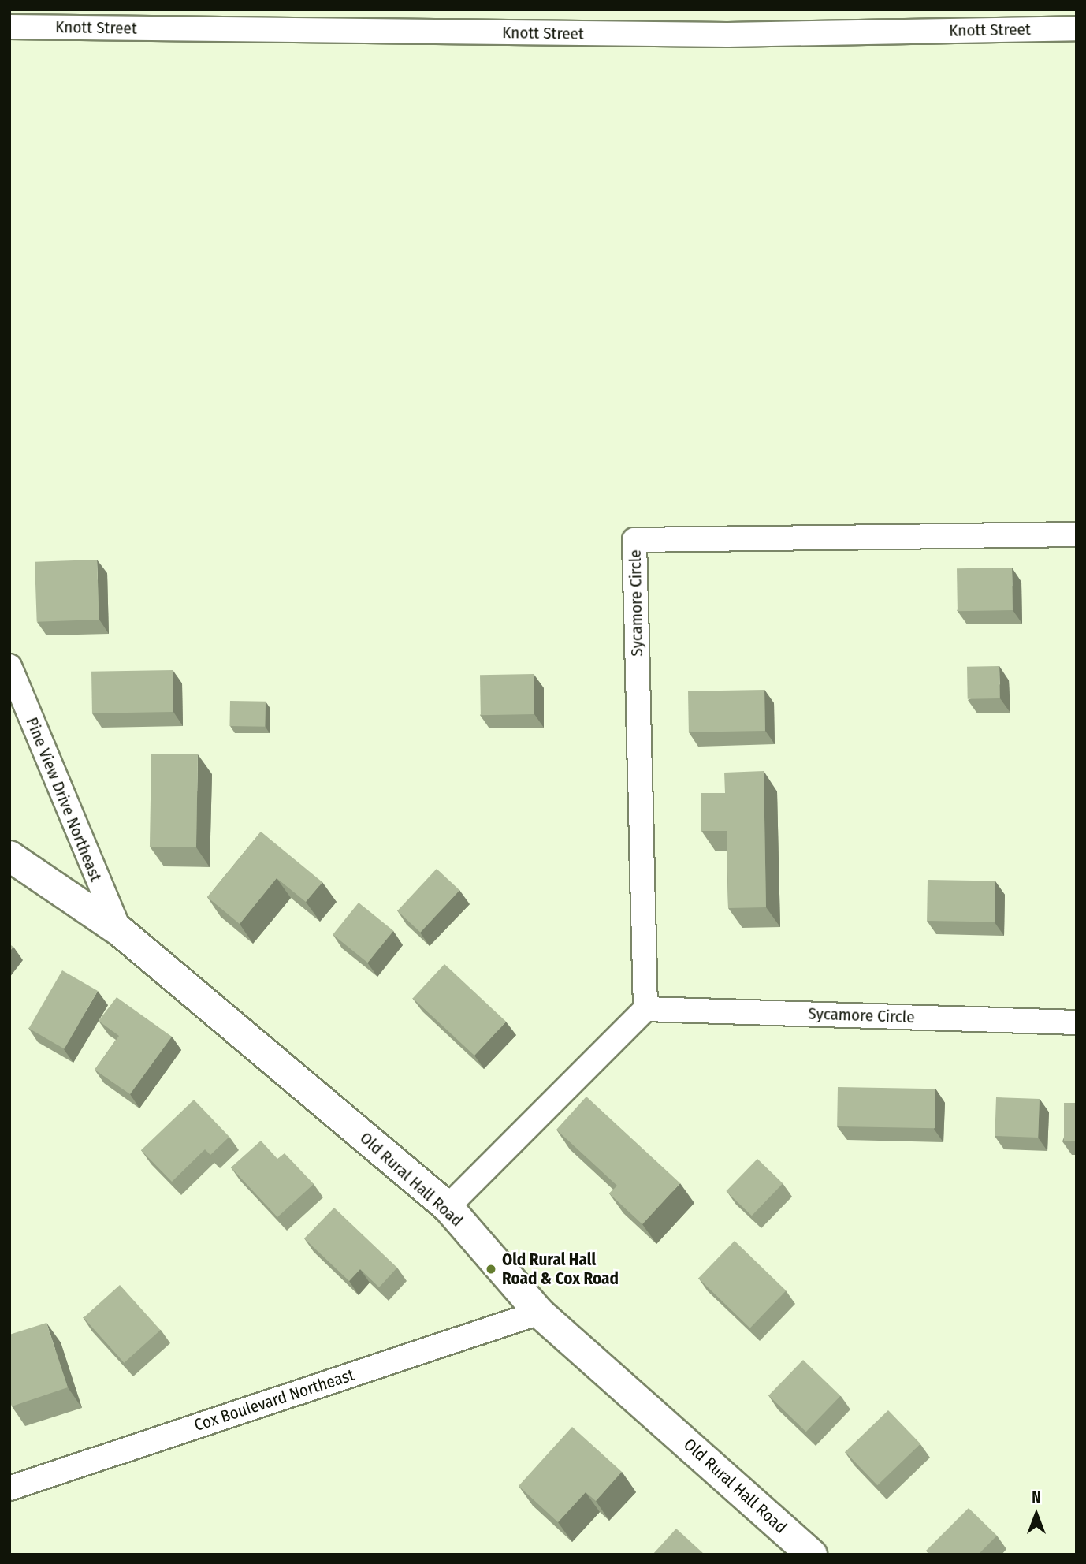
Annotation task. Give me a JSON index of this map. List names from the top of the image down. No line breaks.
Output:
{"streets":{"main road":["Old Rural Hall Road"],"street":["Knott Street","Sycamore Circle","Pine View Drive Northeast","Cox Boulevard Northeast"]},"crossings":[["Pine View Drive Northeast","Old Rural Hall Road"],["Old Rural Hall Road","Cox Boulevard Northeast"]],"places":["Old Rural Hall Road & Cox Road"],"north":"top"}
